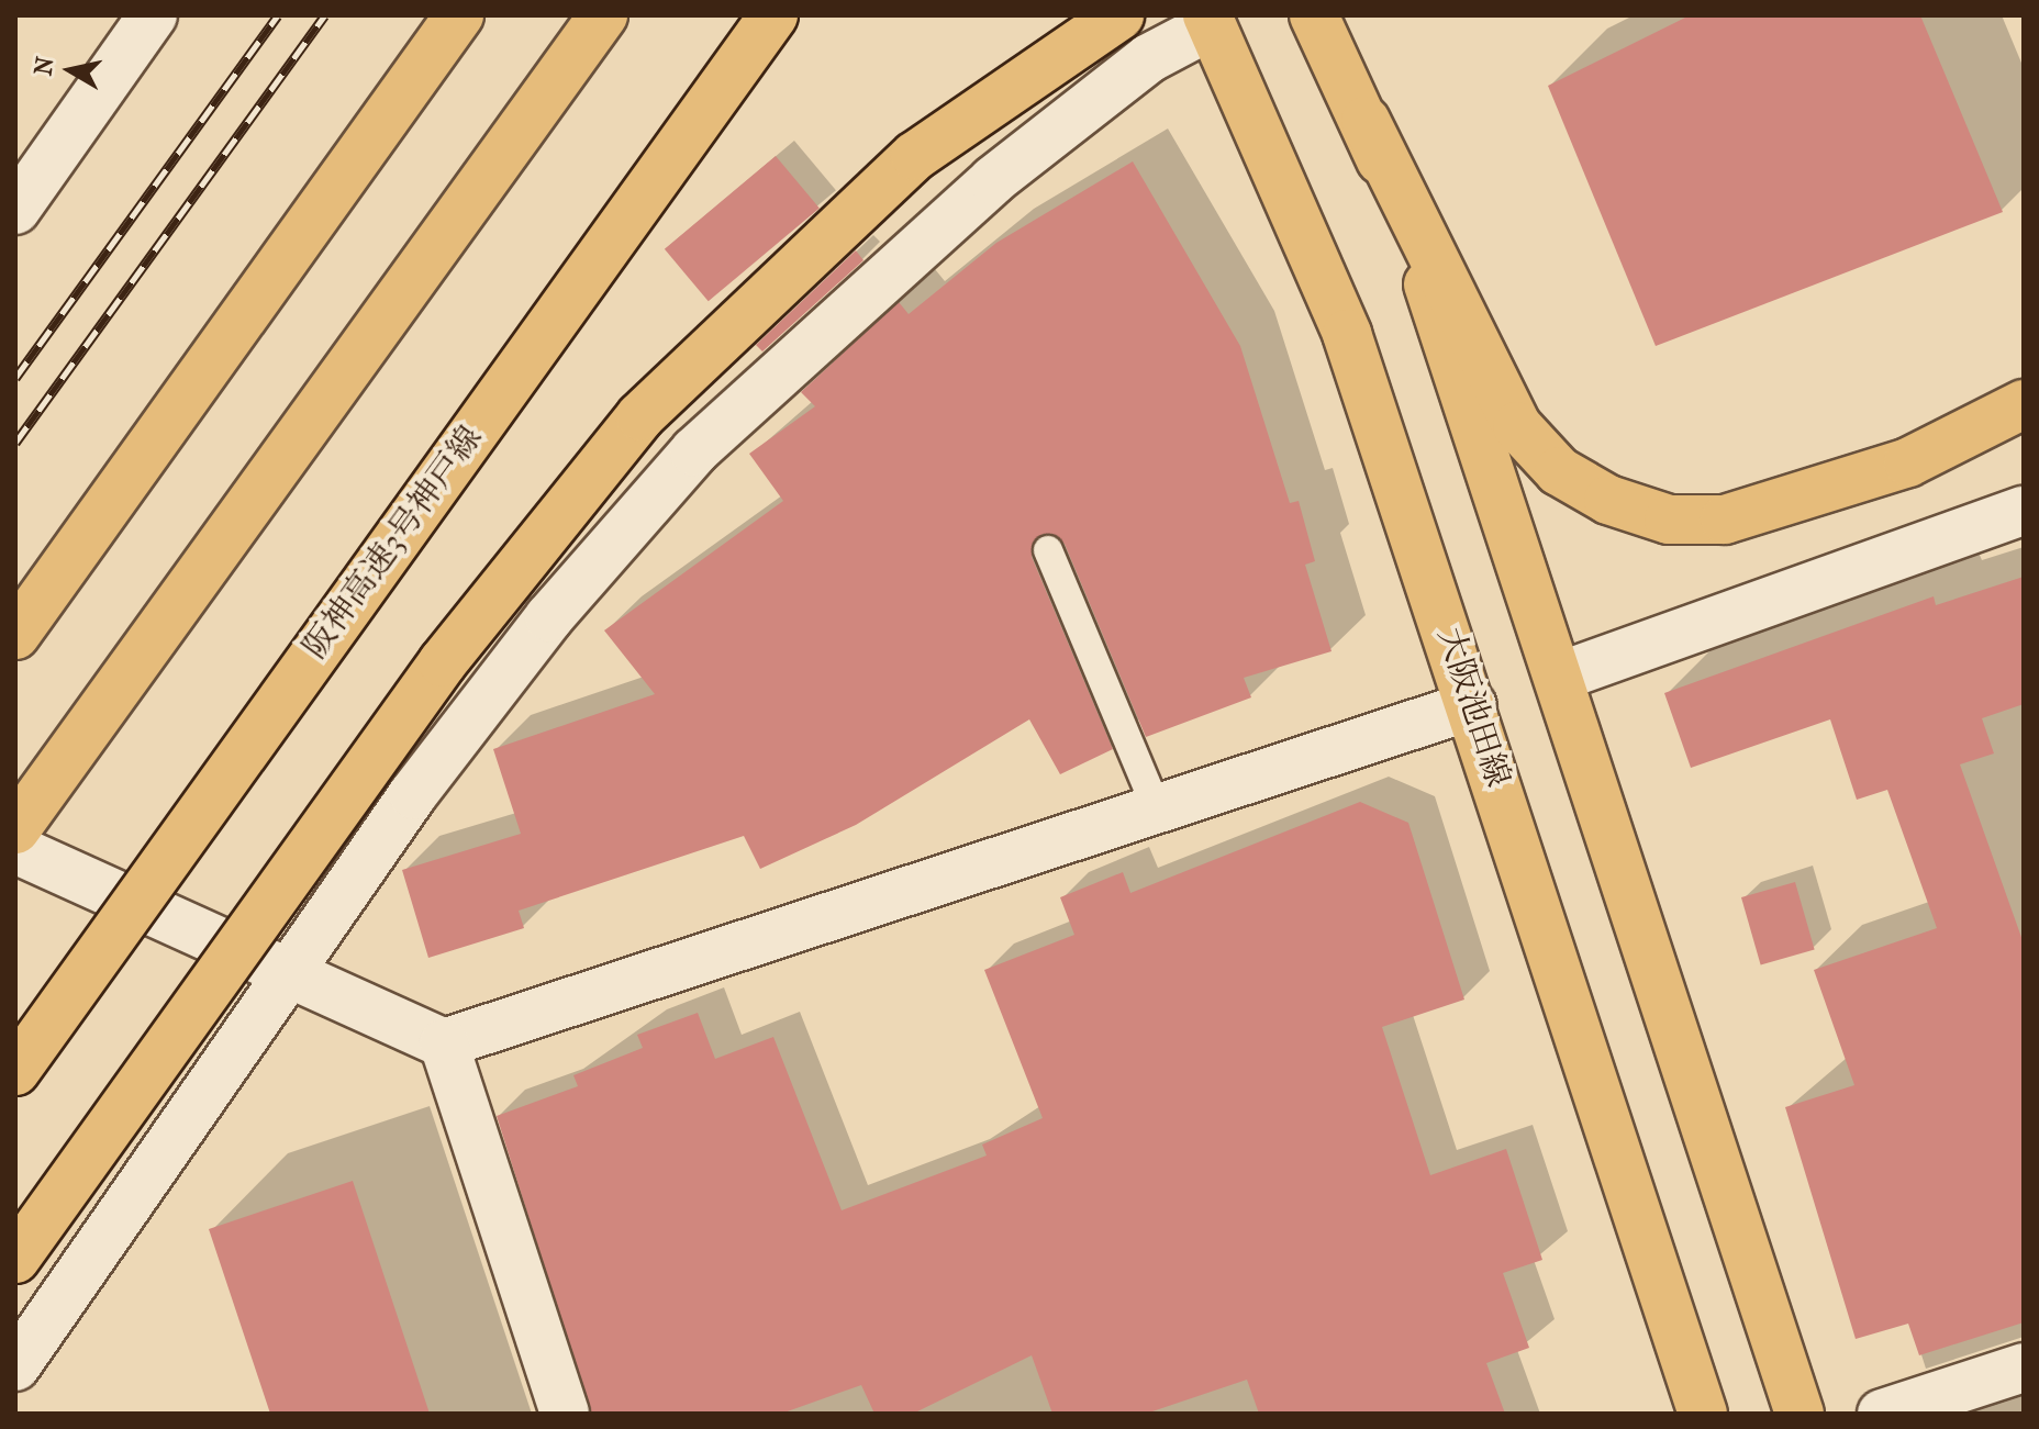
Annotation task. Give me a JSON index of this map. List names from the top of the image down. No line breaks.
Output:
{"streets":{"main road":["阪神高速3号神戸線","大阪池田線"]},"north":"left"}
